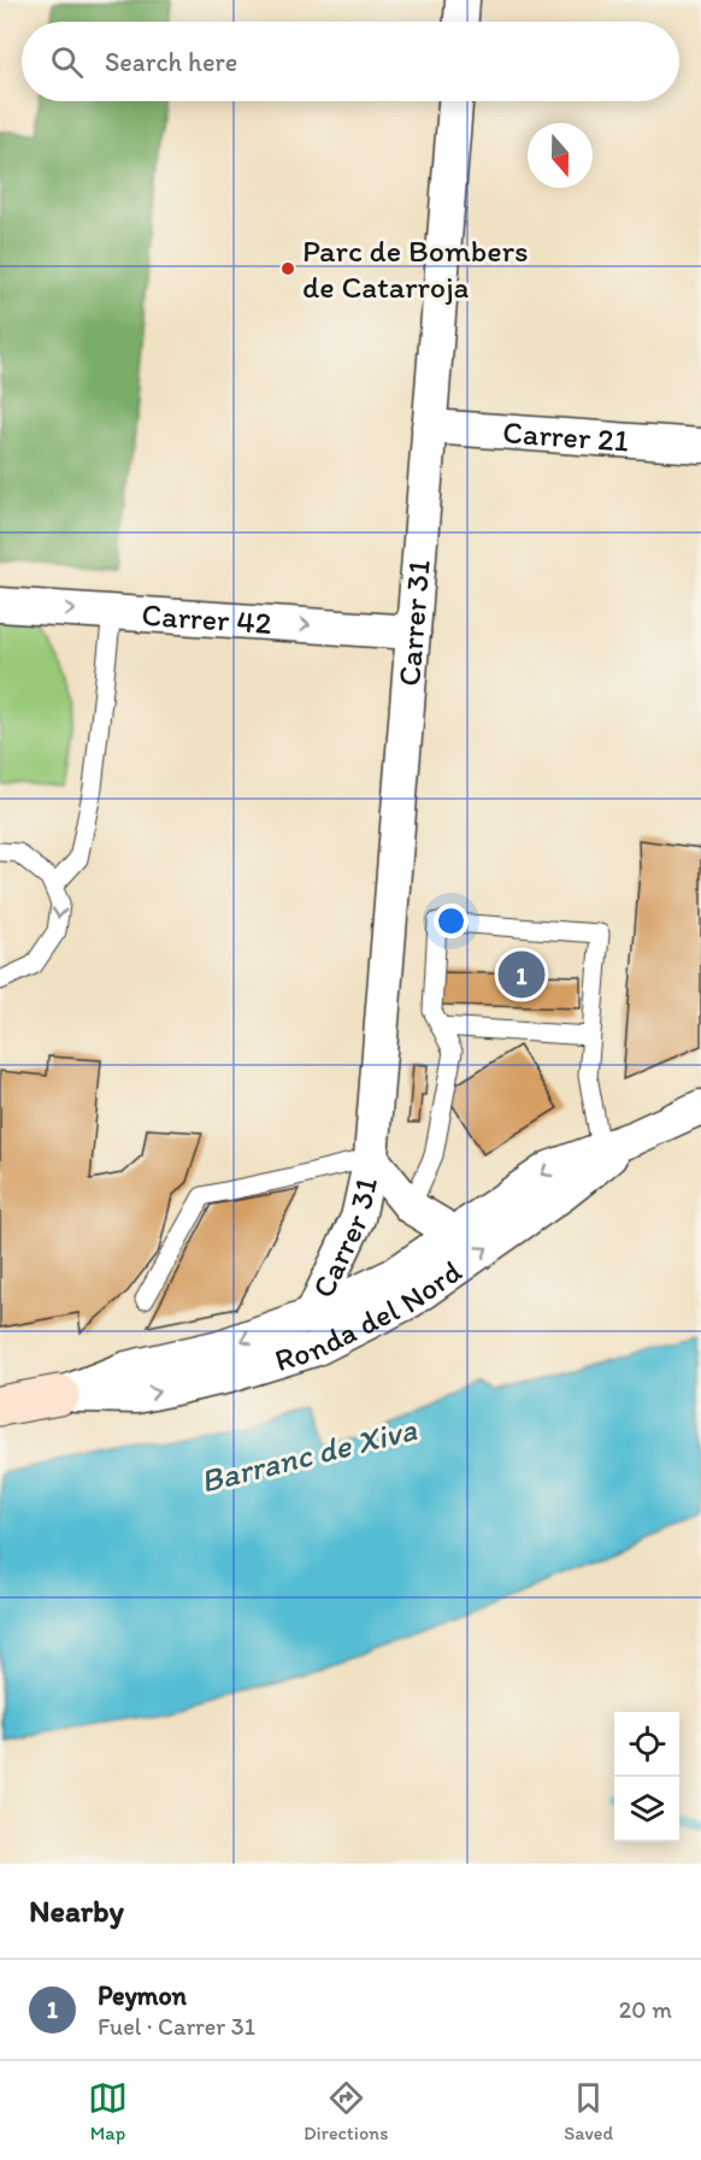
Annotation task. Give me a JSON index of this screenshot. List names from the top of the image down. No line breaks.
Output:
{"streets":{"street":["Carrer 21","Carrer 42","Carrer 31","Ronda del Nord"]},"crossings":[["Carrer 21","Carrer 31"],["Carrer 42","Carrer 31"],["Carrer 31","Ronda del Nord"]],"one_way":["Carrer 42"],"water":["Barranc de Xiva"],"places":["Parc de Bombers de Catarroja"],"north":"bottom","page":{"search":"Search here","pins":"1","heading":"Nearby","list":[{"mark":"1","name":"Peymon","note":"Fuel · Carrer 31","value":"20 m"}],"nav":["Map","Directions","Saved"]}}
